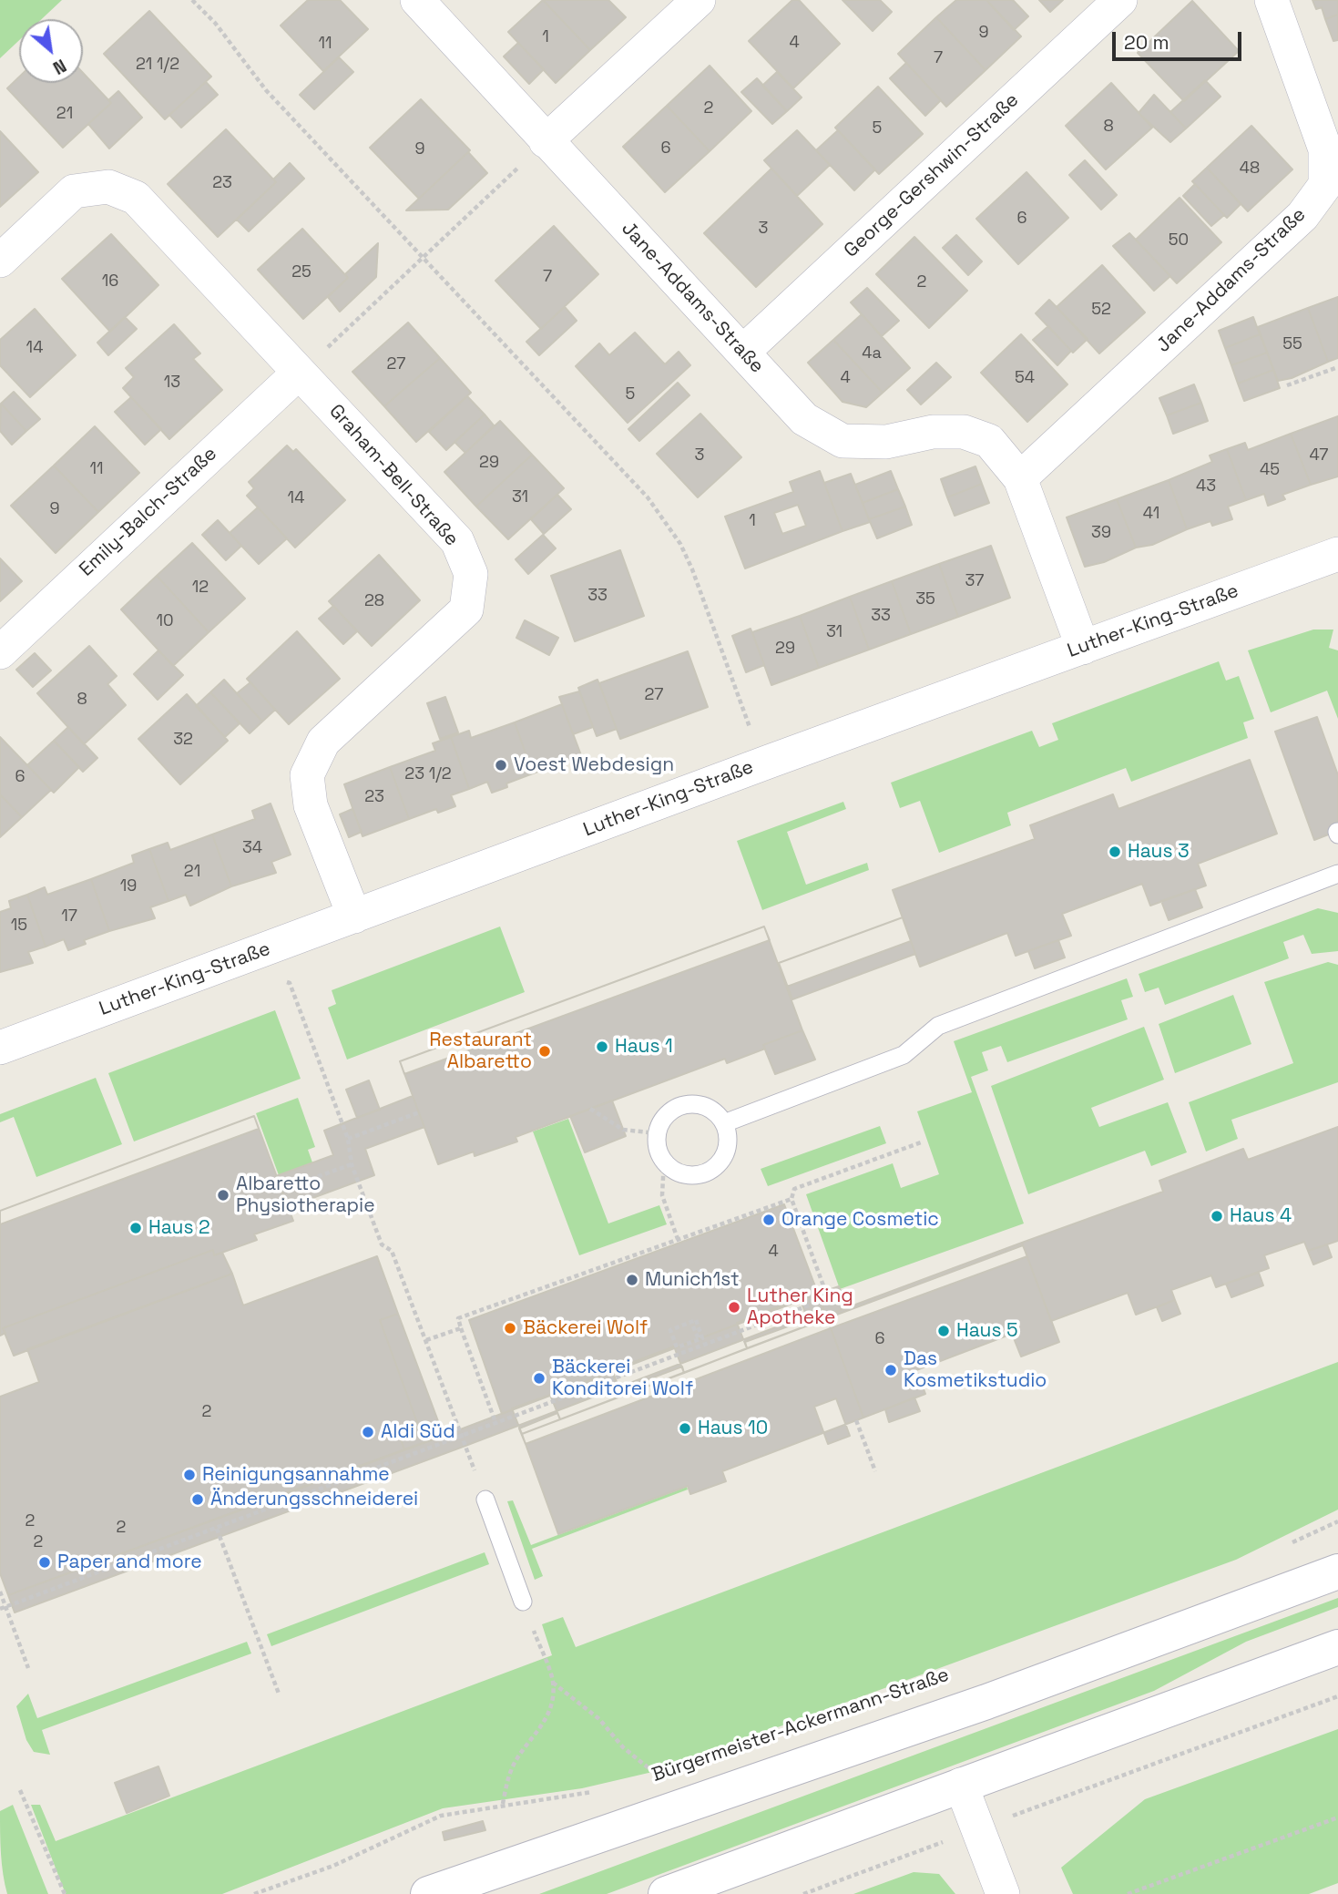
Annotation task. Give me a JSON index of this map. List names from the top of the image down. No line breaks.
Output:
{"streets":{"main road":["Bürgermeister-Ackermann-Straße"],"street":["George-Gershwin-Straße","Jane-Addams-Straße","Graham-Bell-Straße","Emily-Balch-Straße","Luther-King-Straße"]},"crossings":[["George-Gershwin-Straße","Jane-Addams-Straße"],["Jane-Addams-Straße","Luther-King-Straße"],["Graham-Bell-Straße","Emily-Balch-Straße"],["Graham-Bell-Straße","Luther-King-Straße"]],"places":["Voest Webdesign","Haus 3","Haus 1","Restaurant Albaretto","Albaretto Physiotherapie","Haus 4","Orange Cosmetic","Haus 2","Munich1st","Luther King Apotheke","Bäckerei Wolf","Haus 5","Das Kosmetikstudio","Bäckerei Konditorei Wolf","Haus 10","Aldi Süd","Reinigungsannahme","Änderungsschneiderei","Paper and more"],"house_numbers":["9","1","4","11","7","21 1/2","2","21","8","5","6","9","48","23","6","3","50","25","7","16","2","52","55","14","4a","27","4","54","13","5","3","47","29","11","45","43","31","14","9","41","1","39","37","12","33","35","28","33","10","31","29","27","8","32","23 1/2","6","23","34","21","19","17","15","4","6","2","2","2","2"],"scale_bar":"20 m","north":"bottom right"}
